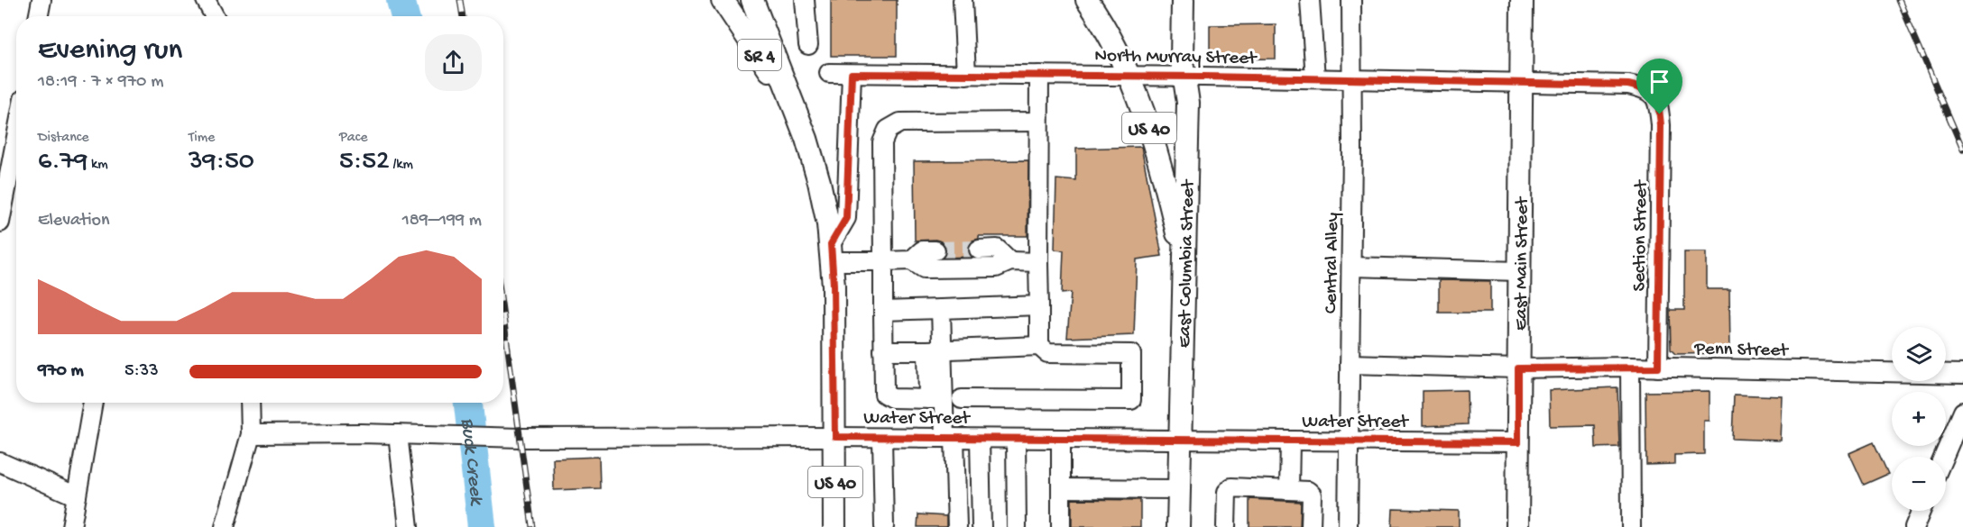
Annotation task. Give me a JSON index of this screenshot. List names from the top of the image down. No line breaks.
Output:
{"streets":{"main road":["SR 4","US 40","East Columbia Street","East Main Street"],"street":["North Murray Street","Section Street","Central Alley","Penn Street","Water Street"]},"crossings":[["SR 4","US 40"],["North Murray Street","US 40"],["North Murray Street","Section Street"],["North Murray Street","East Columbia Street"],["North Murray Street","Central Alley"],["North Murray Street","East Main Street"],["US 40","East Columbia Street"],["US 40","Water Street"],["Section Street","Penn Street"],["East Columbia Street","Water Street"],["Central Alley","Penn Street"],["Central Alley","Water Street"],["East Main Street","Penn Street"],["East Main Street","Water Street"]],"water":["Buck Creek"],"page":{"heading":["Evening run","18:19 · 7 × 970 m"],"stats":[["Distance","6.79 km"],["Time","39:50"],["Pace","5:52 /km"]],"chart":["Elevation","189–199 m"],"map_buttons":["+","−"],"list":[{"name":"970 m","note":"5:33"}]}}
